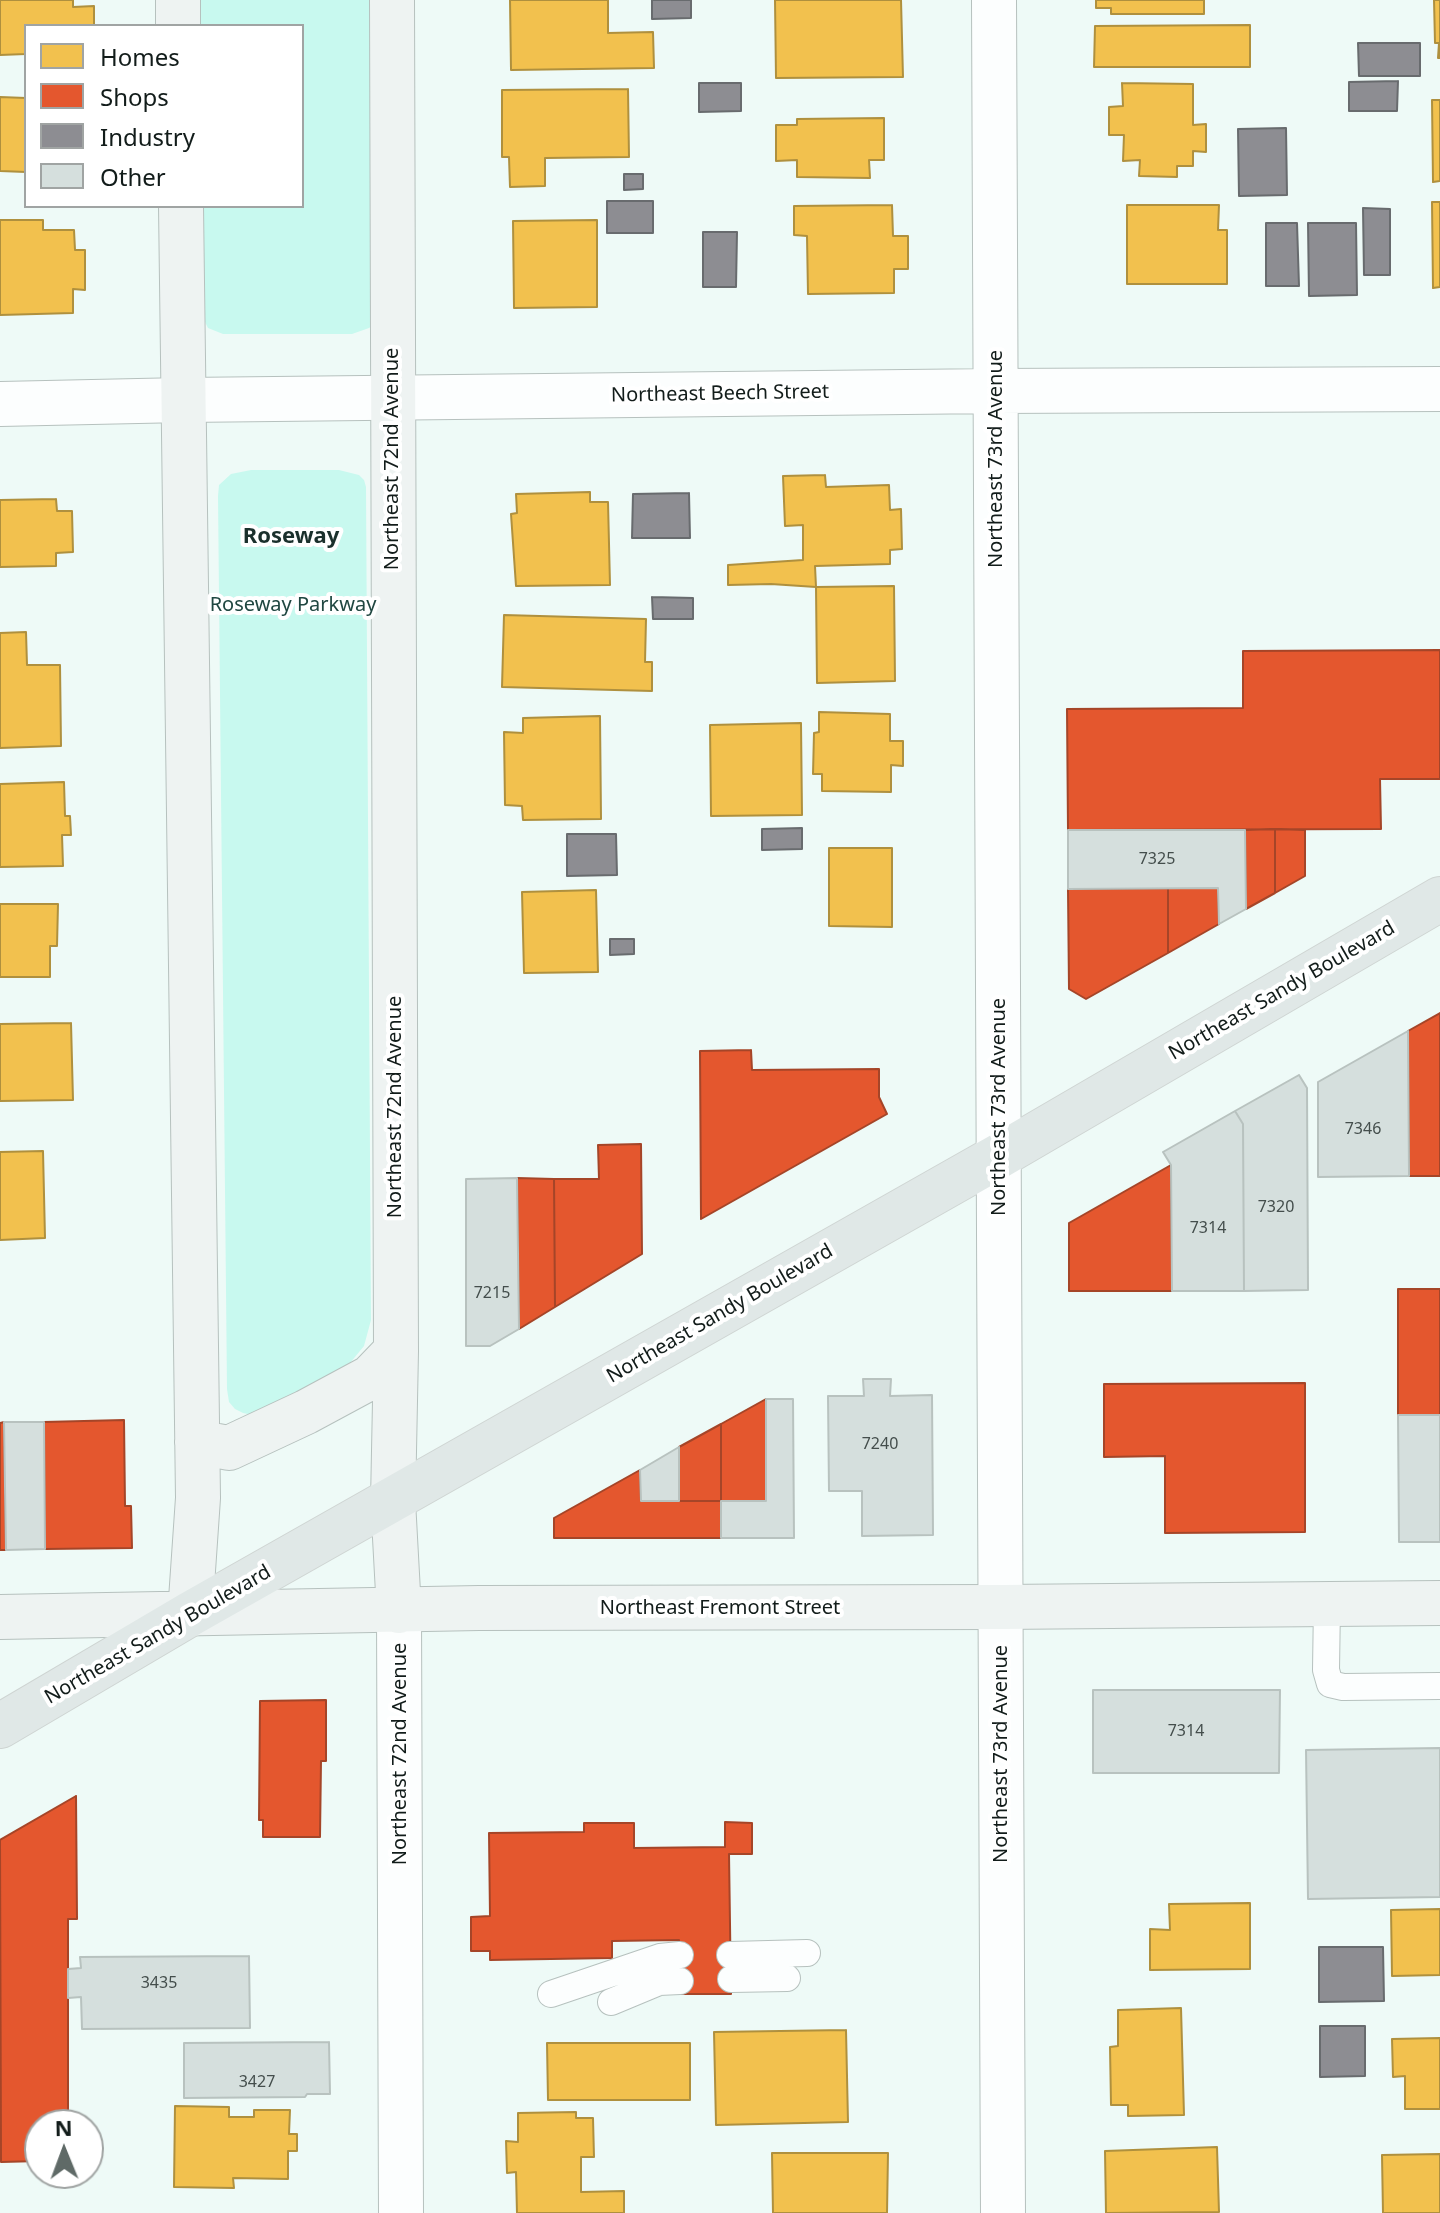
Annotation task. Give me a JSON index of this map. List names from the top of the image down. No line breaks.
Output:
{"streets":{"main road":["Northeast Sandy Boulevard"],"street":["Northeast Beech Street","Northeast 72nd Avenue","Northeast 73rd Avenue","Northeast Fremont Street"]},"crossings":[["Northeast Beech Street","Northeast 72nd Avenue"],["Northeast Beech Street","Northeast 73rd Avenue"],["Northeast 72nd Avenue","Northeast Sandy Boulevard"],["Northeast 72nd Avenue","Northeast Fremont Street"],["Northeast 73rd Avenue","Northeast Sandy Boulevard"],["Northeast 73rd Avenue","Northeast Fremont Street"],["Northeast Sandy Boulevard","Northeast Fremont Street"]],"districts":["Roseway"],"parks":["Roseway Parkway"],"house_numbers":["7325","7346","7320","7314","7215","7240","7314","3435","3427"],"legend":["Homes","Shops","Industry","Other"],"north":"top"}
